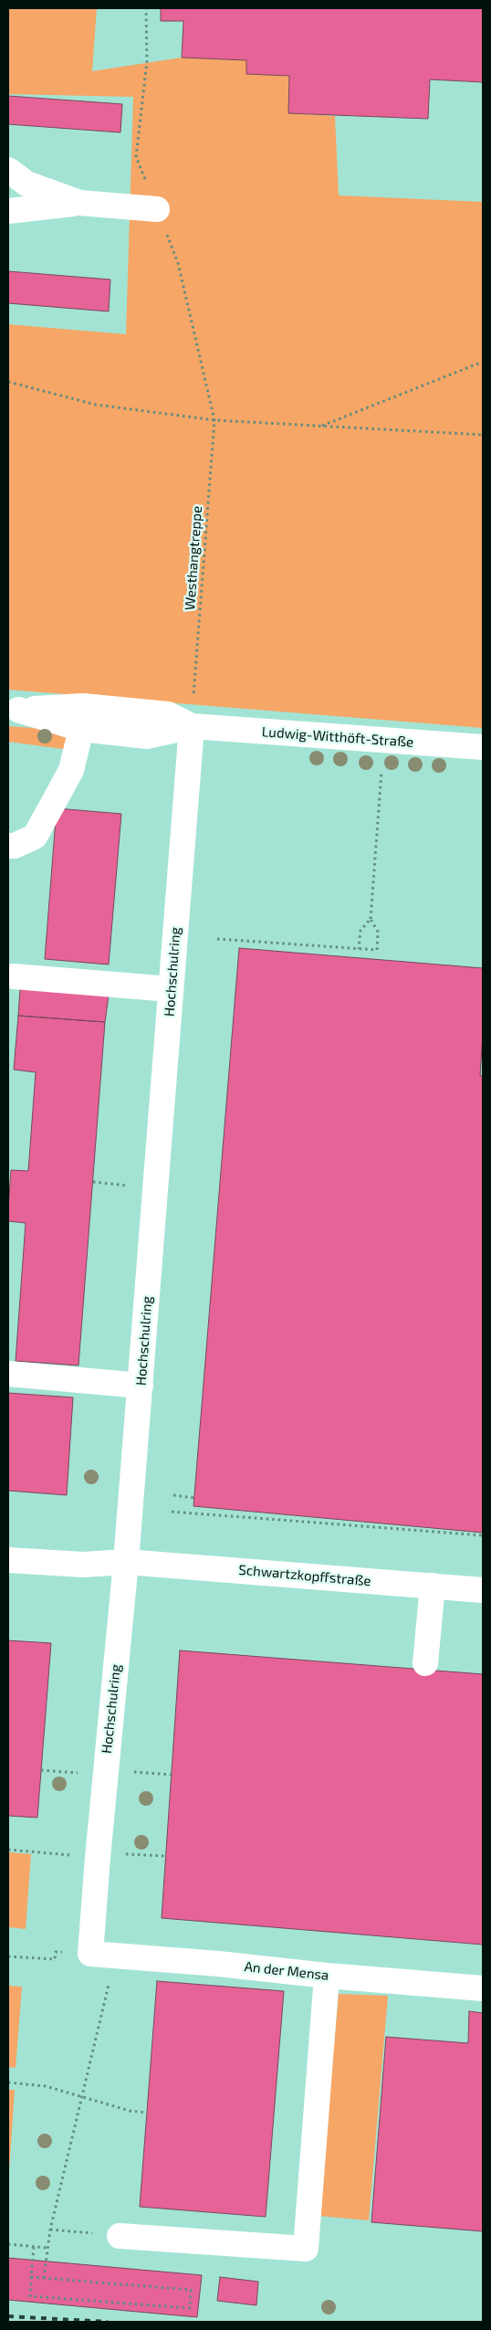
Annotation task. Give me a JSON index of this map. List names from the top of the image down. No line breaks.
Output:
{"streets":{"street":["Ludwig-Witthöft-Straße","Hochschulring","Schwartzkopffstraße","An der Mensa"],"path":["Westhangtreppe"]},"crossings":[["Ludwig-Witthöft-Straße","Hochschulring"],["Hochschulring","Schwartzkopffstraße"],["Hochschulring","An der Mensa"]]}
